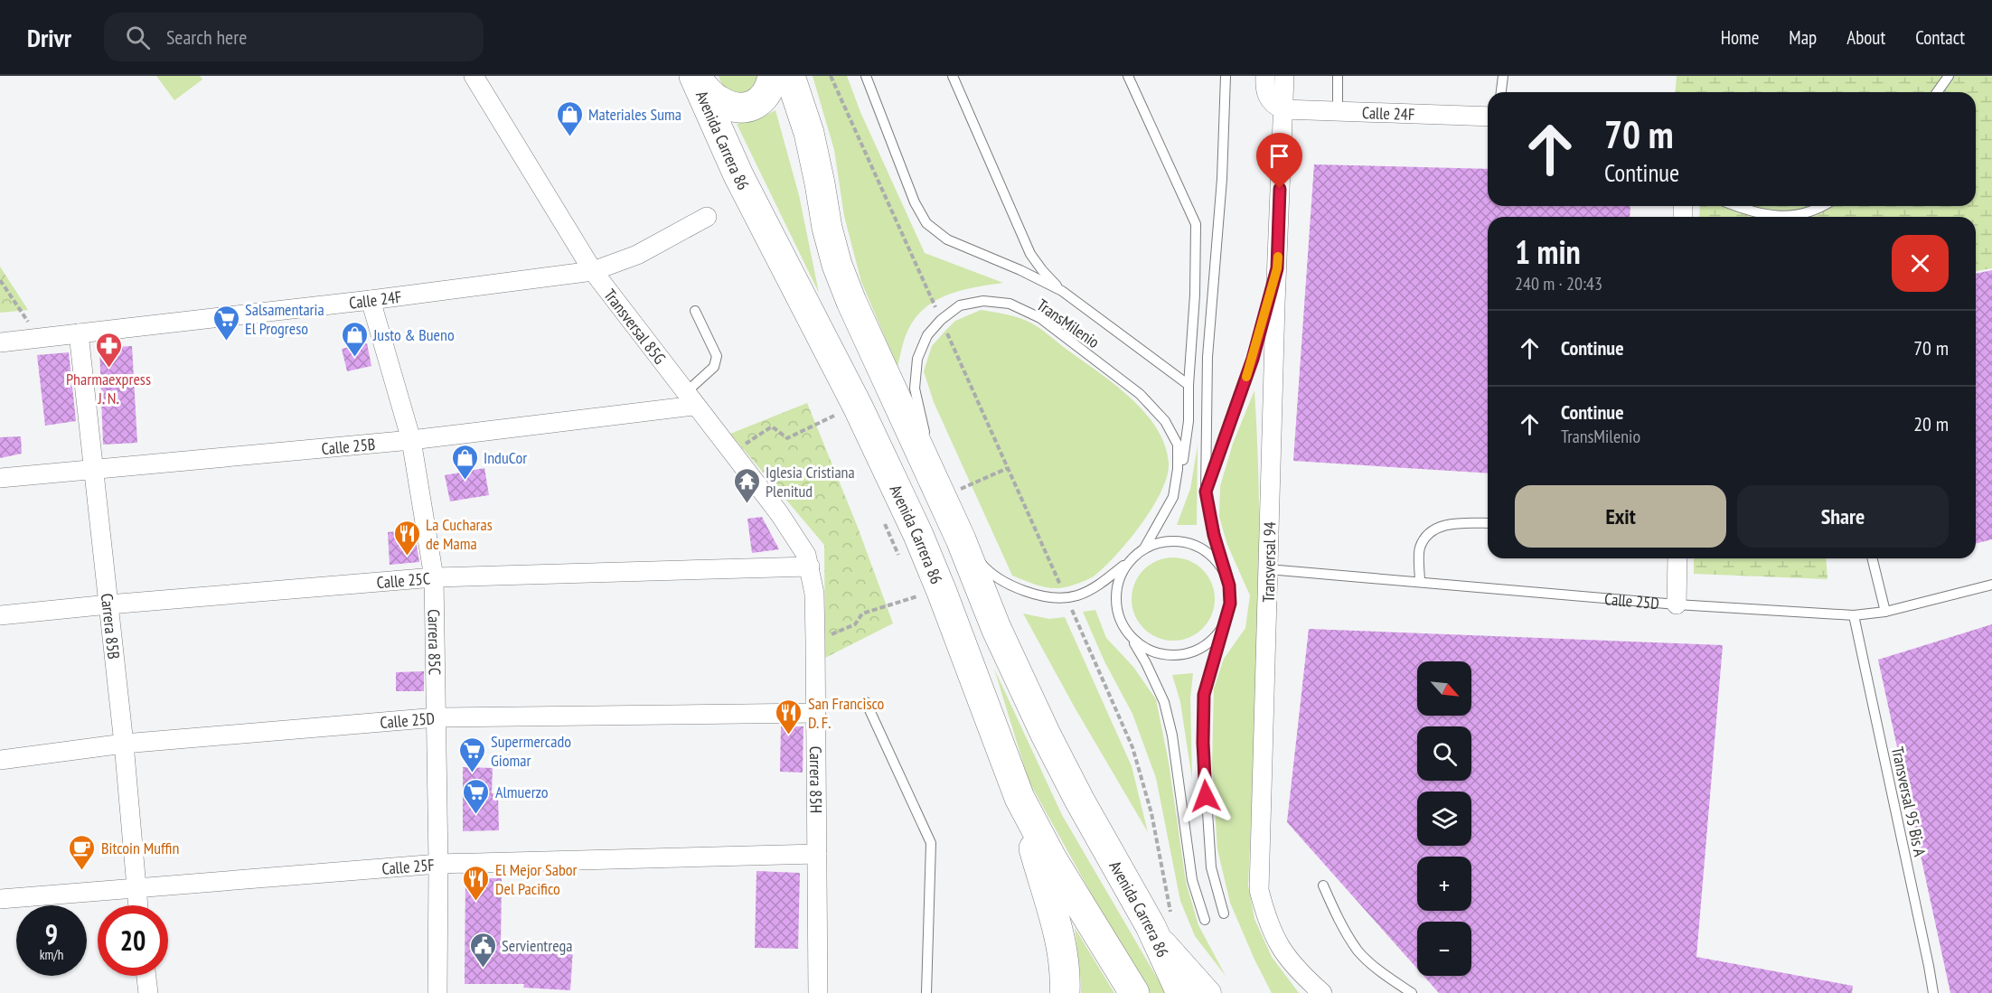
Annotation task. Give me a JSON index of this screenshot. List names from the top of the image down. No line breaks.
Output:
{"streets":{"main road":["Avenida Carrera 86"],"street":["Calle 24F","Transversal 85G","Calle 25B","Transversal 94","Calle 25C","Calle 25D","Carrera 85B","Carrera 85C","Carrera 85H","Calle 25F"],"lane":["TransMilenio","Transversal 95 Bis A"]},"crossings":[["Calle 24F","Transversal 85G"],["Calle 24F","Transversal 94"],["Calle 24F","Carrera 85B"],["Calle 24F","Carrera 85C"],["Avenida Carrera 86","TransMilenio"],["Transversal 85G","Calle 25B"],["Transversal 85G","Calle 25C"],["Transversal 85G","Carrera 85H"],["Calle 25B","Carrera 85B"],["Calle 25B","Carrera 85C"],["Transversal 94","Calle 25D"],["Calle 25C","Carrera 85B"],["Calle 25C","Carrera 85C"],["Calle 25C","Carrera 85H"],["Calle 25D","Carrera 85B"],["Calle 25D","Carrera 85C"],["Calle 25D","Carrera 85H"],["Calle 25D","Transversal 95 Bis A"],["Carrera 85B","Calle 25F"],["Carrera 85C","Calle 25F"],["Carrera 85H","Calle 25F"]],"places":{"shop":["Materiales Suma","Justo & Bueno","InduCor"],"supermarket":["Salsamentaria El Progreso","Supermercado Giomar","Almuerzo"],"pharmacy":["Pharmaexpress J. N."],"temple":["Iglesia Cristiana Plenitud"],"restaurant":["La Cucharas de Mama","San Francisco D. F.","El Mejor Sabor Del Pacifico"],"cafe":["Bitcoin Muffin"],"public building":["Servientrega"]},"north":"bottom right","page":{"header":"Drivr","search":"Search here","nav":["Home","Map","About","Contact"],"turn":["70 m","Continue"],"heading":["1 min","240 m · 20:43"],"list":[{"name":"Continue","value":"70 m"},{"name":"Continue","note":"TransMilenio","value":"20 m"}],"buttons":["Exit","Share"],"map_buttons":["+","−"],"speed":"9 km/h","limit":"20"}}
